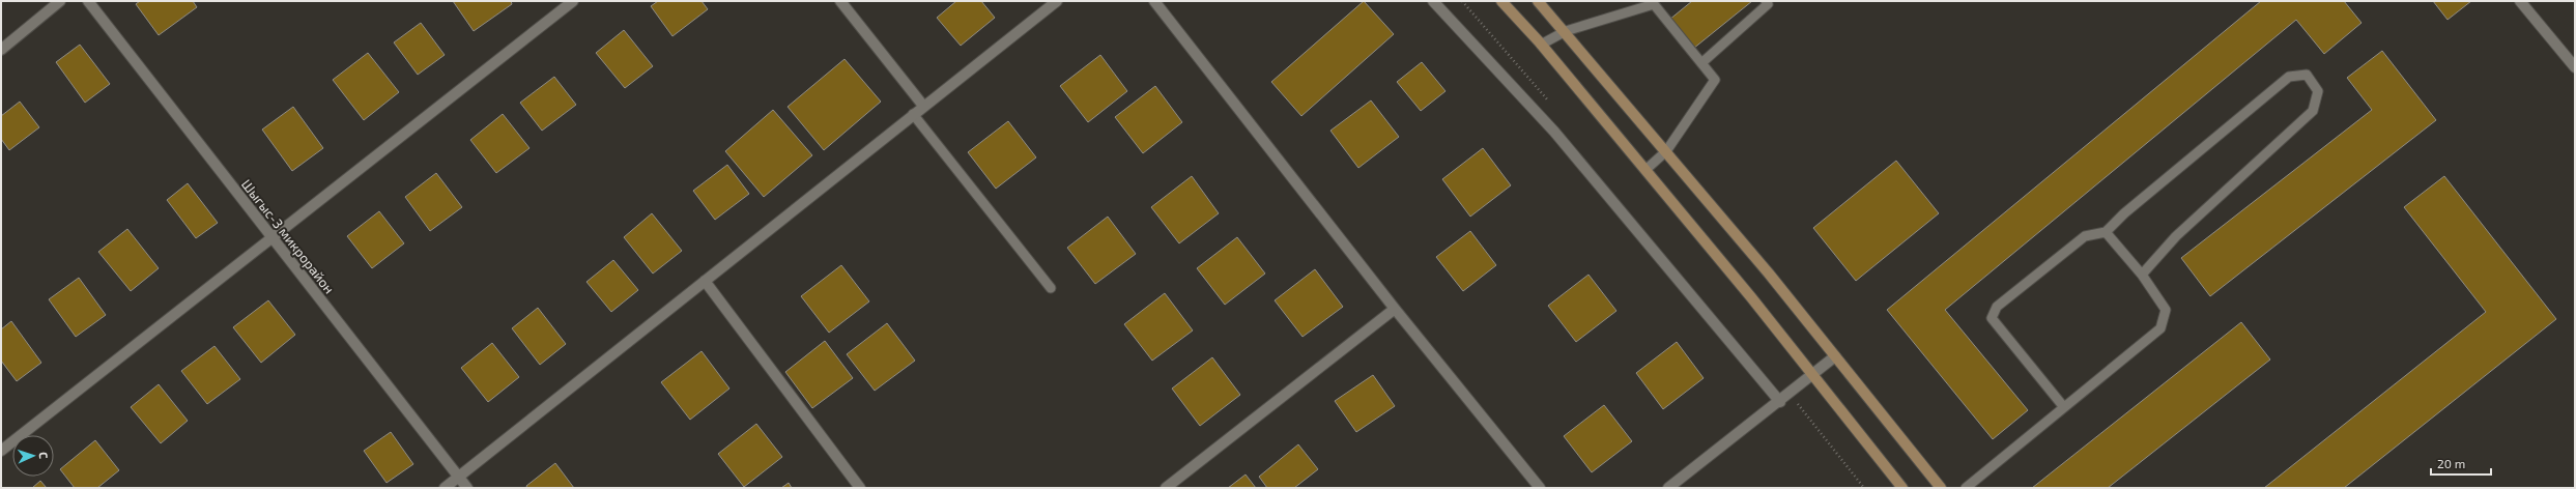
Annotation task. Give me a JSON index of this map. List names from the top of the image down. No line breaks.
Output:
{"streets":{"street":["Шыгыс-3 микрорайон"]},"scale_bar":"20 m","north":"right"}
